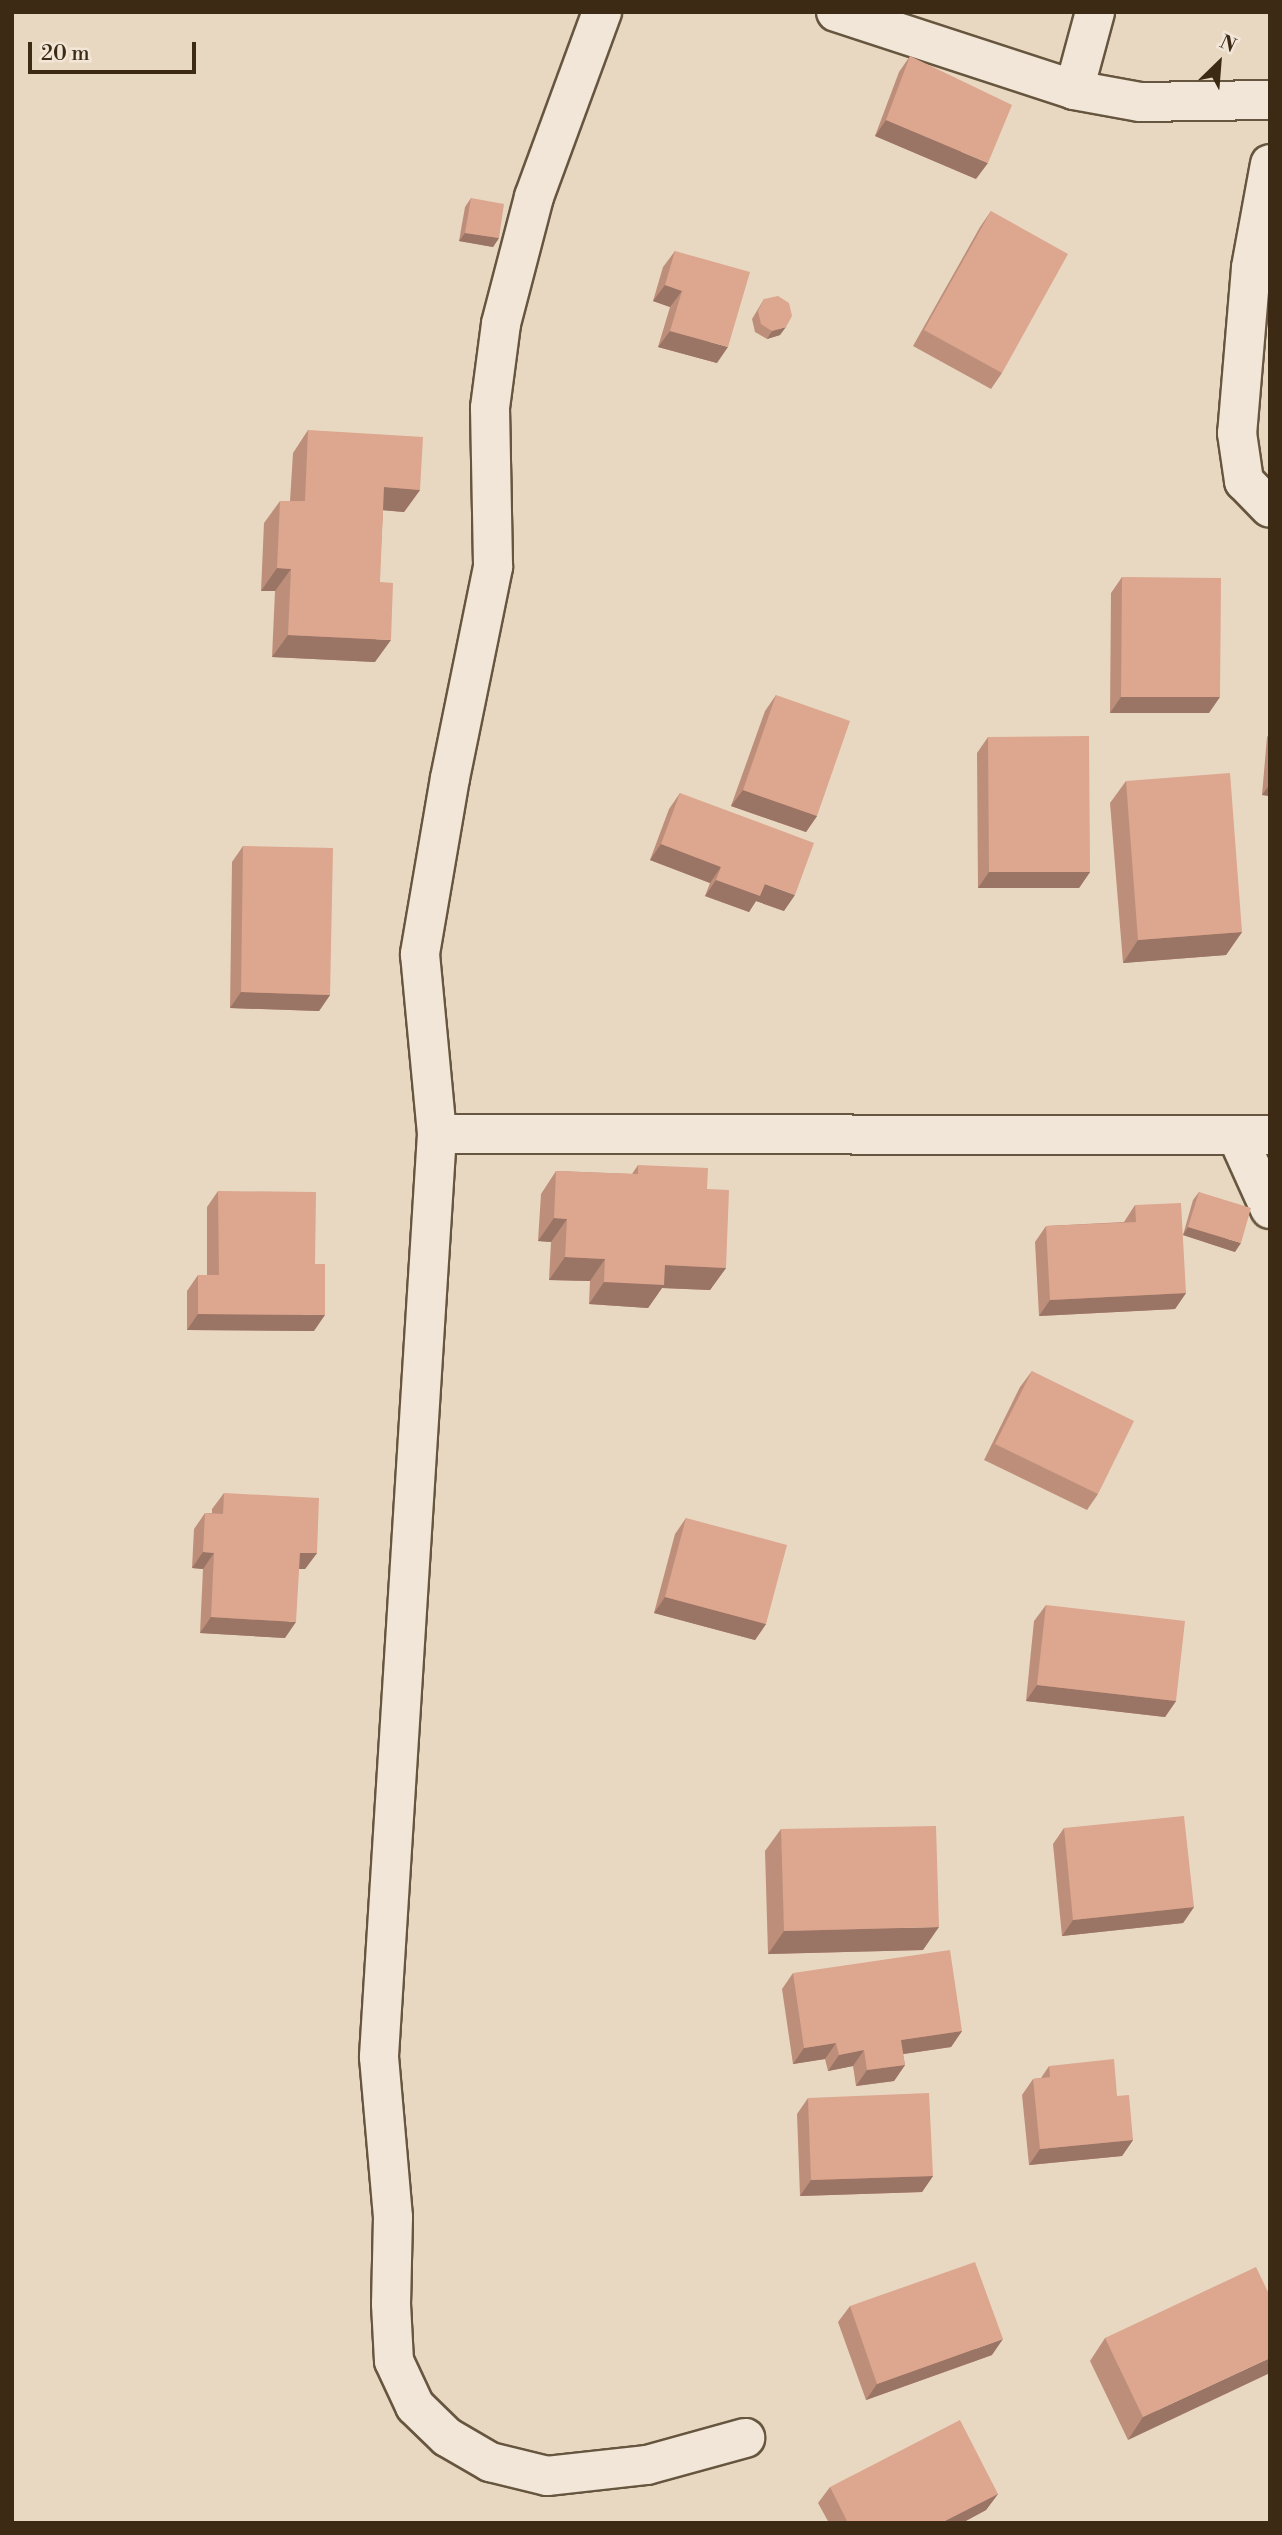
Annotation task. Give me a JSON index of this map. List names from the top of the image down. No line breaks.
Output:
{"scale_bar":"20 m","north":"top right"}
